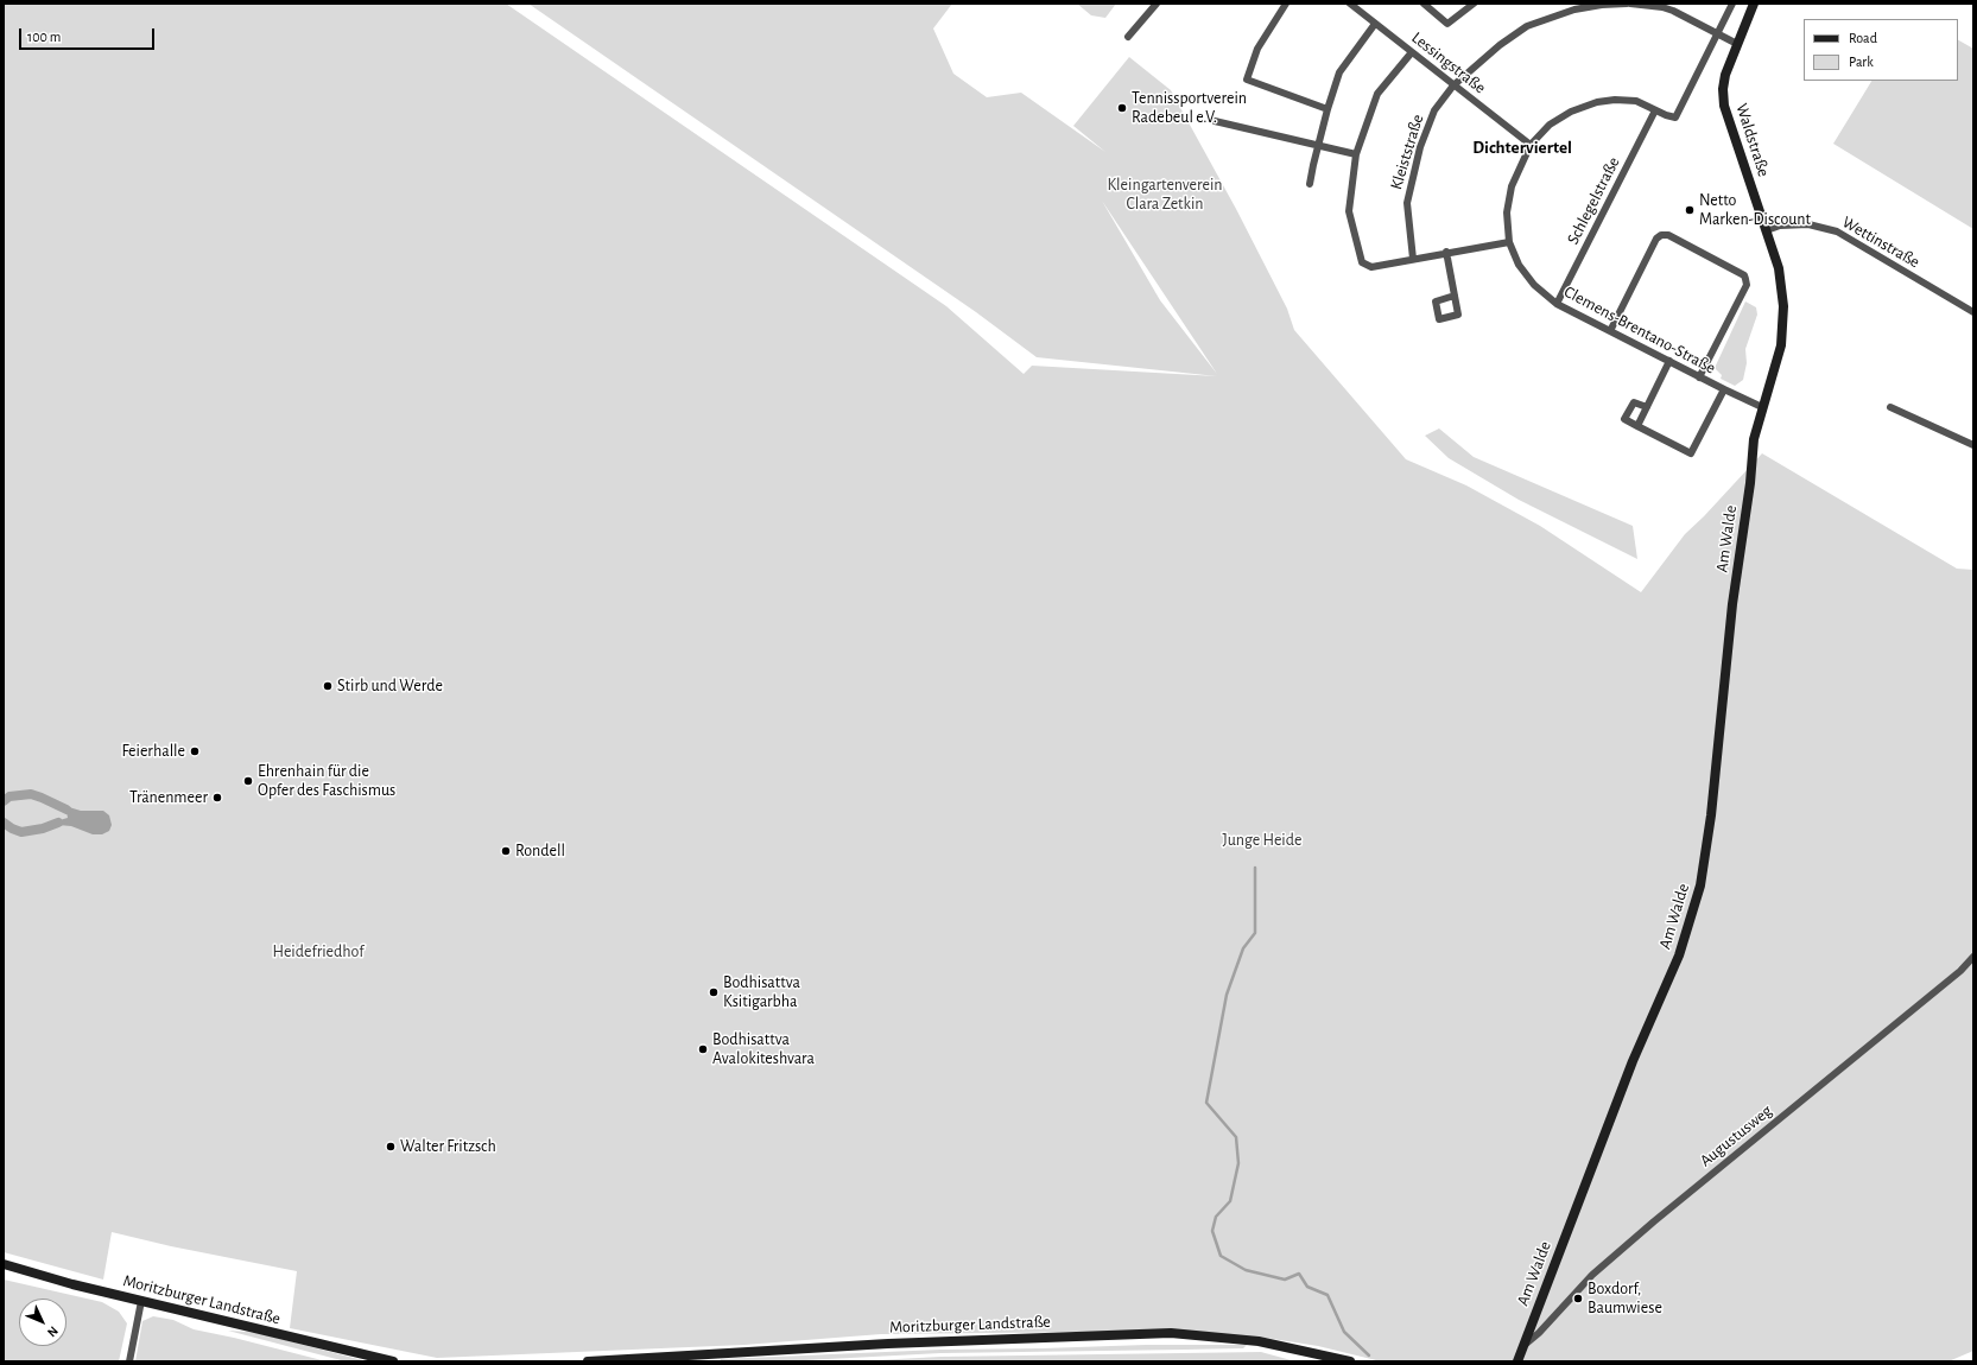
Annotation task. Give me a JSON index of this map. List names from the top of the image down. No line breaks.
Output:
{"streets":{"street":["Lessingstraße","Waldstraße","Kleiststraße","Schlegelstraße","Wettinstraße","Clemens-Brentano-Straße","Am Walde","Augustusweg","Moritzburger Landstraße"]},"crossings":[["Lessingstraße","Kleiststraße"],["Lessingstraße","Clemens-Brentano-Straße"],["Waldstraße","Kleiststraße"],["Waldstraße","Wettinstraße"],["Waldstraße","Clemens-Brentano-Straße"],["Waldstraße","Am Walde"],["Kleiststraße","Clemens-Brentano-Straße"],["Schlegelstraße","Clemens-Brentano-Straße"],["Am Walde","Augustusweg"]],"districts":["Dichterviertel"],"parks":["Kleingartenverein Clara Zetkin","Junge Heide","Heidefriedhof"],"places":["Tennissportverein Radebeul e.V.","Netto Marken-Discount","Stirb und Werde","Feierhalle","Ehrenhain für die Opfer des Faschismus","Tränenmeer","Rondell","Bodhisattva Ksitigarbha","Bodhisattva Avalokiteshvara","Walter Fritzsch","Boxdorf, Baumwiese"],"legend":["Road","Park"],"scale_bar":"100 m","north":"bottom right"}
